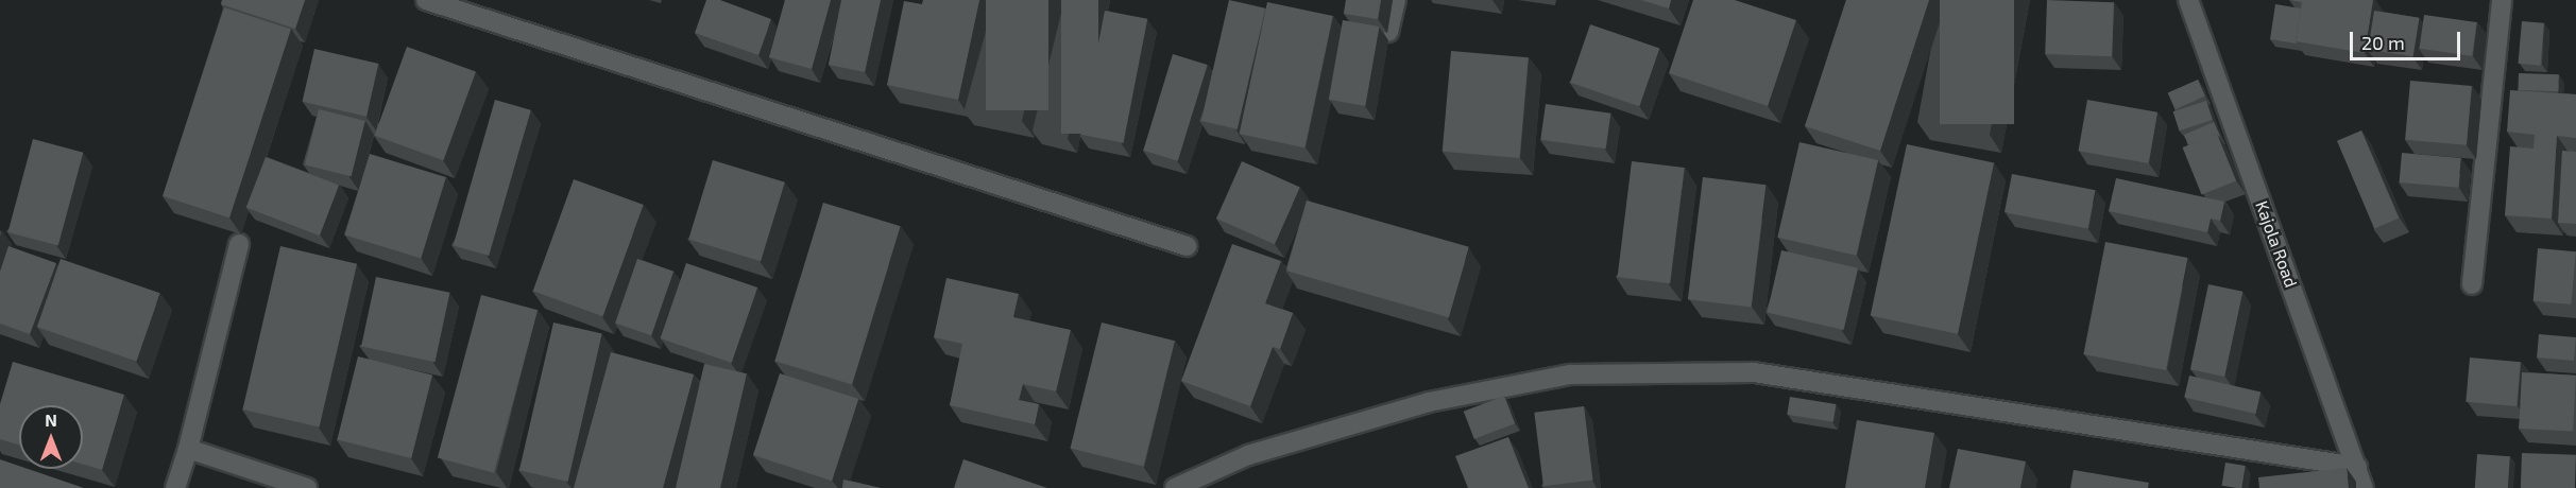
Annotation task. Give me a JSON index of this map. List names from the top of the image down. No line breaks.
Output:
{"streets":{"street":["Kajola Road"]},"scale_bar":"20 m","north":"top"}
